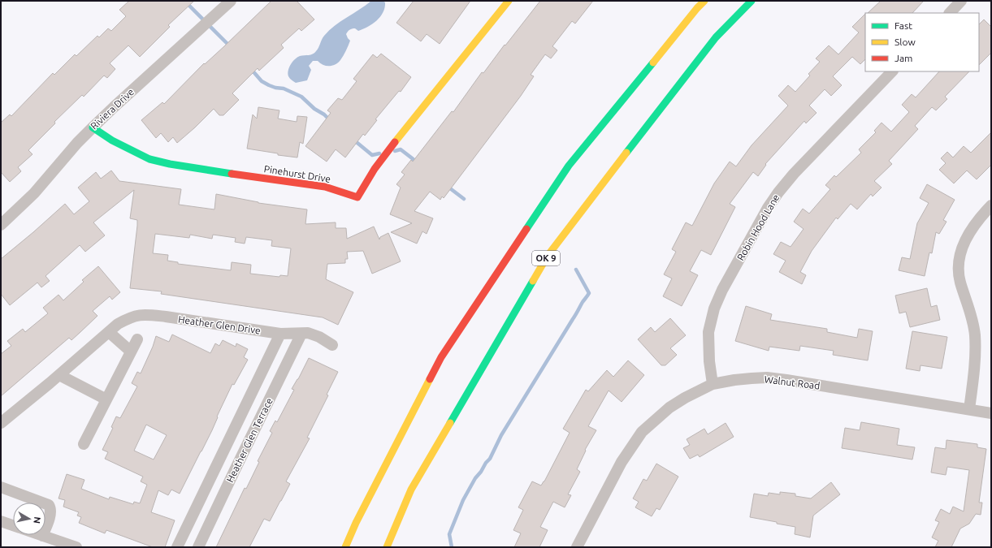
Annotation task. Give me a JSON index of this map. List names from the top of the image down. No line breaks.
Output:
{"streets":{"main road":["Pinehurst Drive","OK 9"],"street":["Riviera Drive","Robin Hood Lane","Heather Glen Drive","Walnut Road","Heather Glen Terrace"]},"crossings":[["Riviera Drive","Pinehurst Drive"],["Robin Hood Lane","Walnut Road"],["Heather Glen Drive","Heather Glen Terrace"]],"legend":["Fast","Slow","Jam"],"north":"right"}
